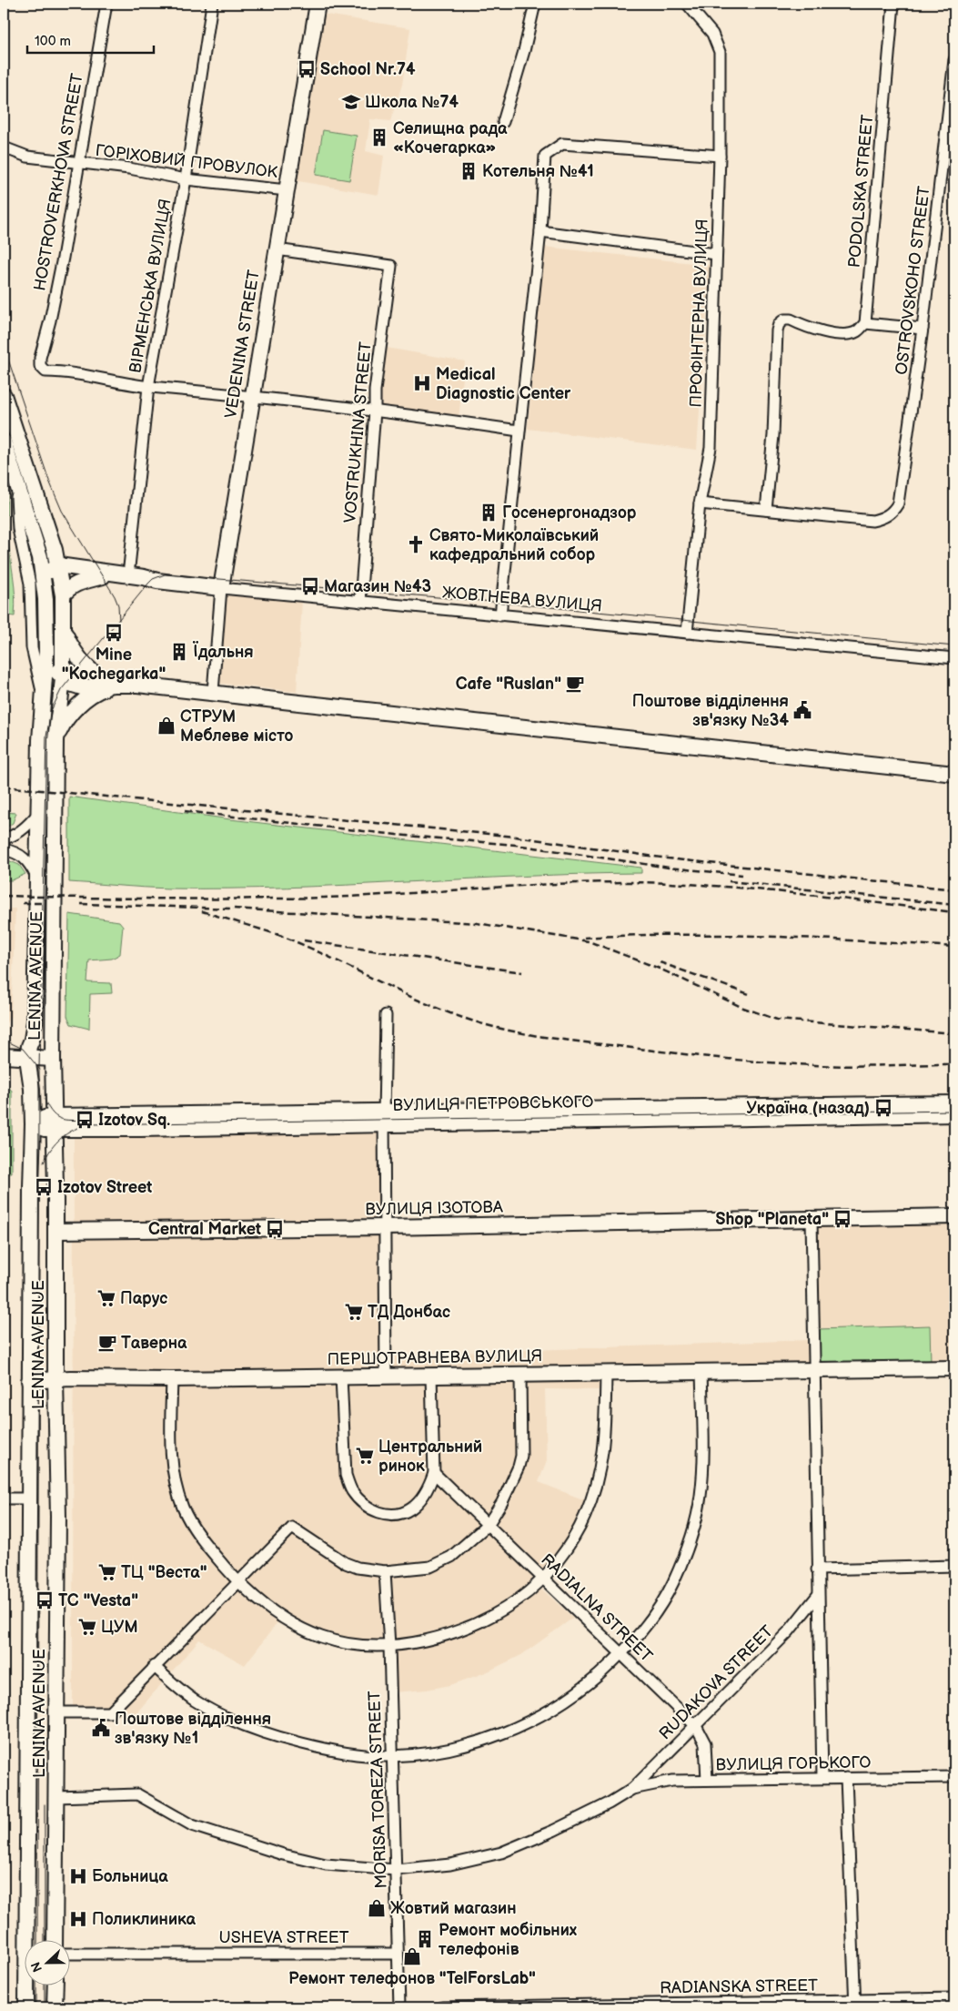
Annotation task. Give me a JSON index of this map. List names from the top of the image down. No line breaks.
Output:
{"streets":{"main road":["VEDENINA STREET","ЖОВТНЕВА ВУЛИЦЯ","LENINA AVENUE","ВУЛИЦЯ ПЕТРОВСЬКОГО","ВУЛИЦЯ ІЗОТОВА","ПЕРШОТРАВНЕВА ВУЛИЦЯ"],"street":["ГОРІХОВИЙ ПРОВУЛОК","HOSTROVERKHOVA STREET","PODOLSKA STREET","OSTROVSKOHO STREET","ВІРМЕНСЬКА ВУЛИЦЯ","ПРОФІНТЕРНА ВУЛИЦЯ","VOSTRUKHINA STREET","RADIALNA STREET","RUDAKOVA STREET","ВУЛИЦЯ ГОРЬКОГО","MORISA TOREZA STREET","USHEVA STREET","RADIANSKA STREET"]},"crossings":[["ГОРІХОВИЙ ПРОВУЛОК","HOSTROVERKHOVA STREET"],["ГОРІХОВИЙ ПРОВУЛОК","ВІРМЕНСЬКА ВУЛИЦЯ"],["ГОРІХОВИЙ ПРОВУЛОК","VEDENINA STREET"],["HOSTROVERKHOVA STREET","ВІРМЕНСЬКА ВУЛИЦЯ"],["ВІРМЕНСЬКА ВУЛИЦЯ","ЖОВТНЕВА ВУЛИЦЯ"],["ПРОФІНТЕРНА ВУЛИЦЯ","ЖОВТНЕВА ВУЛИЦЯ"],["VEDENINA STREET","VOSTRUKHINA STREET"],["VEDENINA STREET","ЖОВТНЕВА ВУЛИЦЯ"],["VOSTRUKHINA STREET","ЖОВТНЕВА ВУЛИЦЯ"],["ЖОВТНЕВА ВУЛИЦЯ","LENINA AVENUE"],["LENINA AVENUE","ВУЛИЦЯ ПЕТРОВСЬКОГО"],["LENINA AVENUE","ВУЛИЦЯ ІЗОТОВА"],["LENINA AVENUE","ПЕРШОТРАВНЕВА ВУЛИЦЯ"],["RADIALNA STREET","RUDAKOVA STREET"],["RADIALNA STREET","ВУЛИЦЯ ГОРЬКОГО"],["RUDAKOVA STREET","ВУЛИЦЯ ГОРЬКОГО"],["MORISA TOREZA STREET","USHEVA STREET"]],"places":{"bus stop":["School Nr.74","Магазин №43","Mine \"Kochegarka\"","Україна (назад)","Izotov Sq.","Izotov Street","Shop \"Planeta\"","Central Market","TC \"Vesta\""],"school or university":["Школа №74"],"building":["Селищна рада «Кочегарка»","Котельня №41","Госенергонадзор","Їдальня","Ремонт мобільних телефонів"],"hospital":["Medical Diagnostic Center","Больница","Поликлиника"],"church":["Свято-Миколаївський кафедральний собор"],"cafe":["Cafe \"Ruslan\"","Таверна"],"public building":["Поштове відділення зв'язку №34","Поштове відділення зв'язку №1"],"shop":["СТРУМ Меблеве місто","Жовтий магазин","Ремонт телефонов \"TelForsLab\""],"supermarket":["Парус","ТД Донбас","Центральний ринок","ТЦ \"Веста\"","ЦУМ"]},"scale_bar":"100 m","north":"left"}
